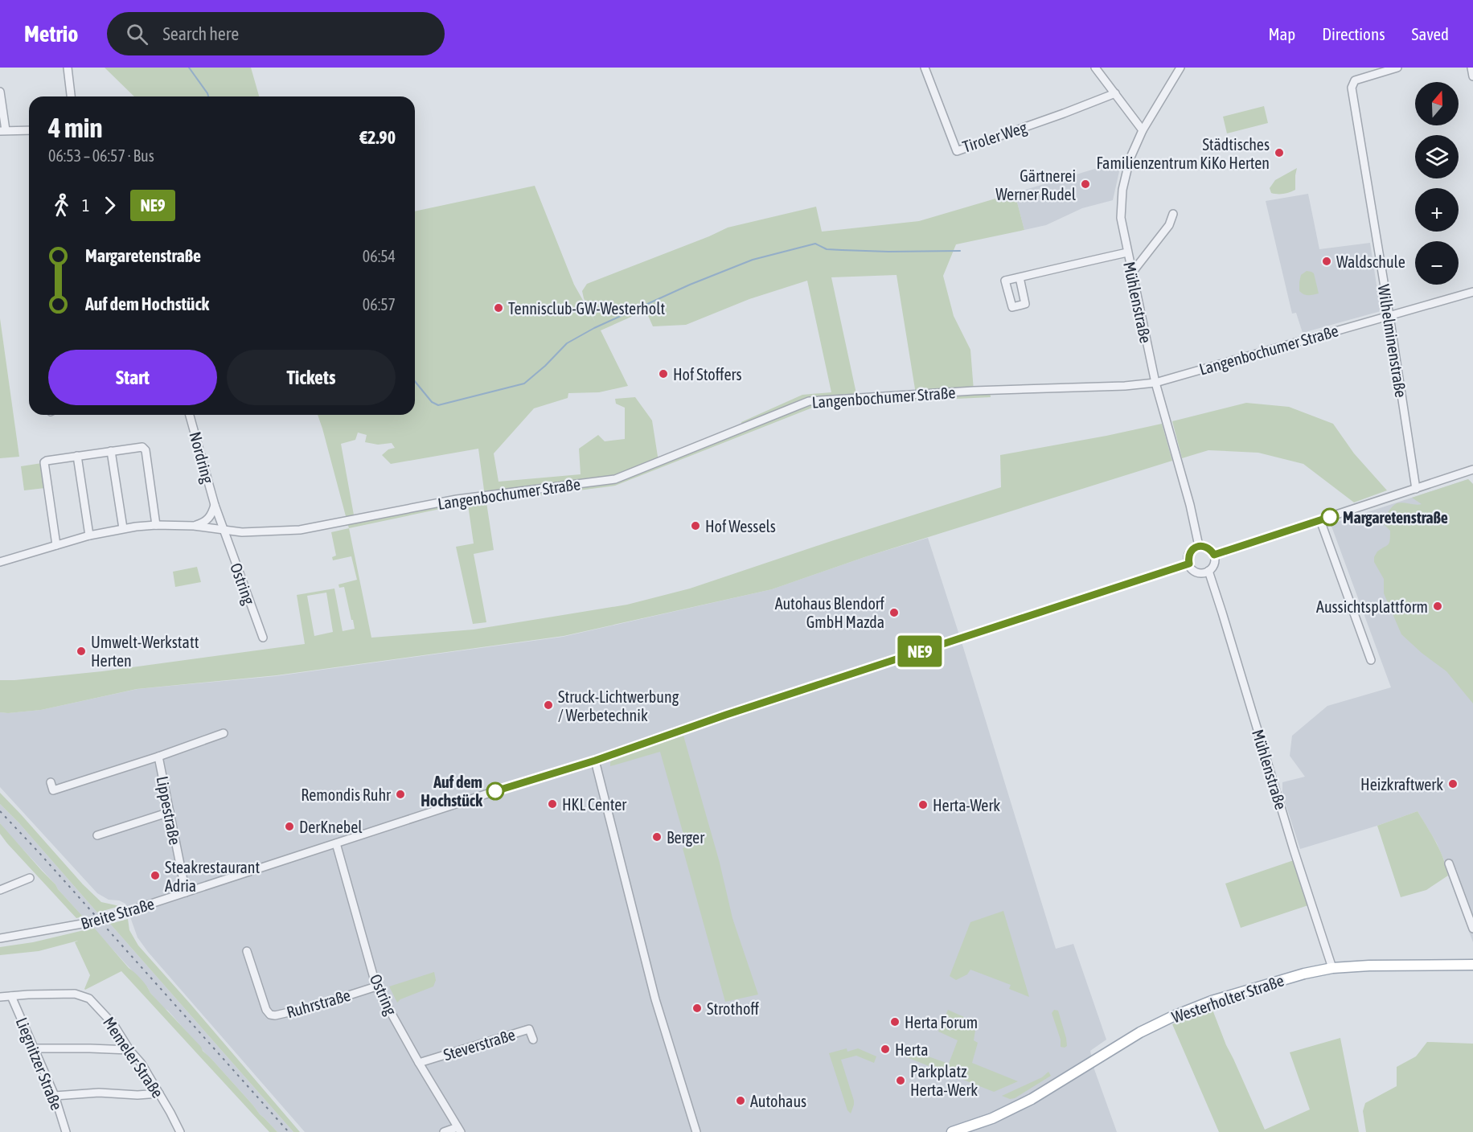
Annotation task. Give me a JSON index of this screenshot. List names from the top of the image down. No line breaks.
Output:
{"streets":{"main road":["Westerholter Straße"],"street":["Tiroler Weg","Mühlenstraße","Wilhelminenstraße","Langenbochumer Straße","Nordring","Ostring","Lippestraße","Breite Straße","Ruhrstraße","Steverstraße","Memeler Straße","Liegnitzer Straße"]},"crossings":[["Mühlenstraße","Langenbochumer Straße"],["Mühlenstraße","Breite Straße"],["Mühlenstraße","Westerholter Straße"],["Wilhelminenstraße","Langenbochumer Straße"],["Langenbochumer Straße","Nordring"],["Langenbochumer Straße","Ostring"],["Nordring","Ostring"],["Ostring","Breite Straße"],["Ostring","Ruhrstraße"],["Ostring","Steverstraße"],["Lippestraße","Breite Straße"],["Memeler Straße","Liegnitzer Straße"]],"places":["Städtisches Familienzentrum KiKo Herten","Gärtnerei Werner Rudel","Waldschule","Tennisclub-GW-Westerholt","Hof Stoffers","Margaretenstraße","Hof Wessels","Aussichtsplattform","Autohaus Blendorf GmbH Mazda","Umwelt-Werkstatt Herten","Struck-Lichtwerbung / Werbetechnik","Heizkraftwerk","Auf dem Hochstück","Remondis Ruhr","HKL Center","Herta-Werk","DerKnebel","Berger","Steakrestaurant Adria","Strothoff","Herta Forum","Herta","Parkplatz Herta-Werk","Autohaus"],"lines":["bus line NE9"],"north":"top","page":{"header":"Metrio","search":"Search here","nav":["Map","Directions","Saved"],"on_map":"NE9","map_buttons":["+","−"],"heading":["4 min","06:53 – 06:57 · Bus","€2.90"],"legs":["1","NE9"],"list":[{"name":"Margaretenstraße","value":"06:54"},{"name":"Auf dem Hochstück","value":"06:57"}],"buttons":["Start","Tickets"]}}
